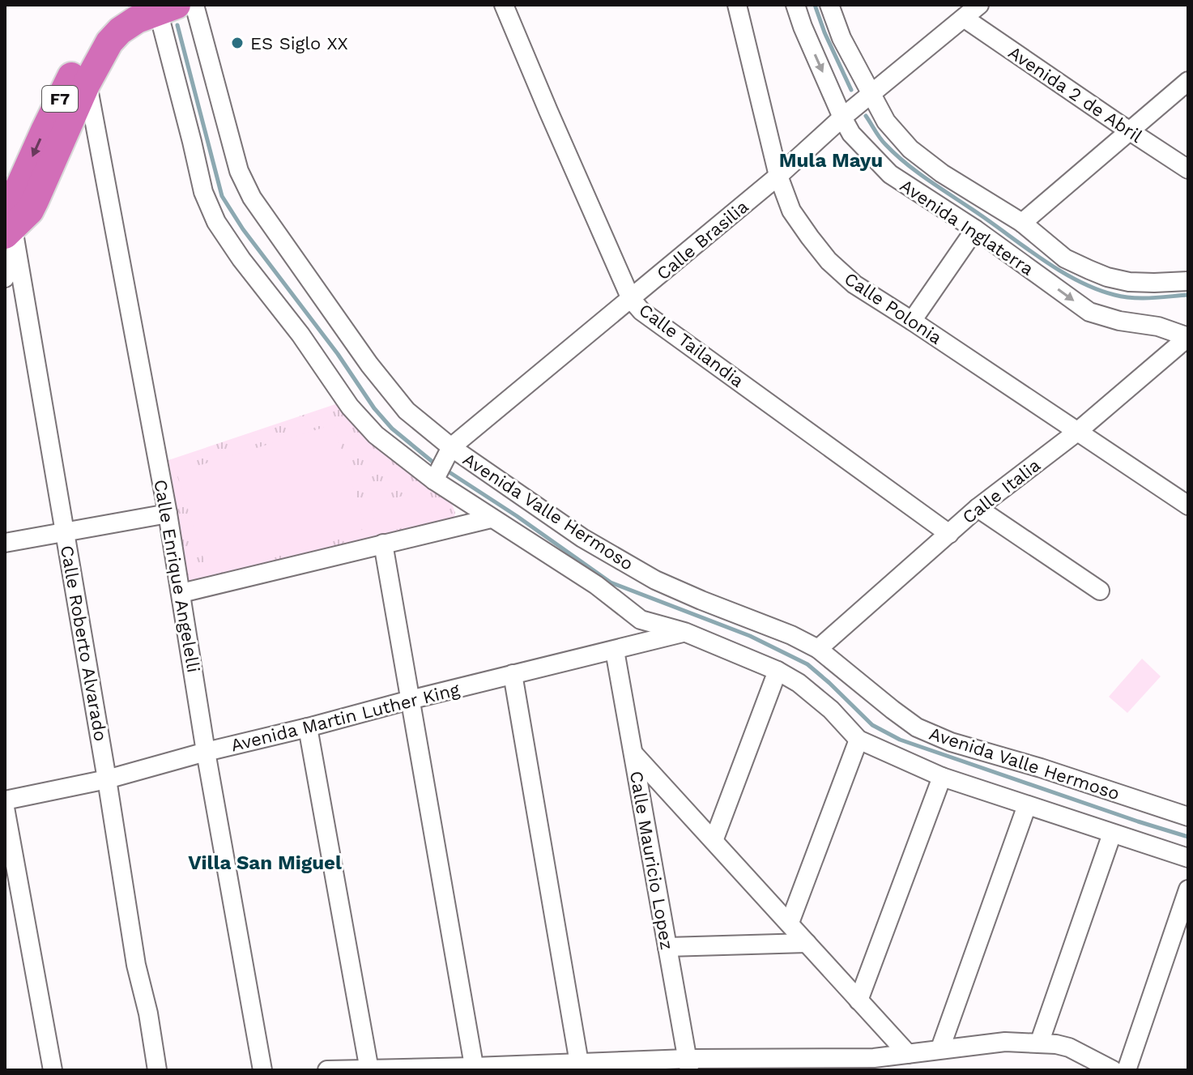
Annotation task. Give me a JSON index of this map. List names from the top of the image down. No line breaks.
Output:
{"streets":{"highway":["F7"],"street":["Avenida 2 de Abril","Avenida Inglaterra","Calle Brasilia","Calle Polonia","Calle Tailandia","Calle Italia","Avenida Valle Hermoso","Calle Enrique Angelelli","Calle Roberto Alvarado","Avenida Martin Luther King","Calle Mauricio Lopez"]},"crossings":[["Avenida 2 de Abril","Calle Brasilia"],["F7","Calle Enrique Angelelli"],["F7","Calle Roberto Alvarado"],["Avenida Inglaterra","Calle Brasilia"],["Avenida Inglaterra","Calle Italia"],["Calle Brasilia","Calle Polonia"],["Calle Brasilia","Calle Tailandia"],["Calle Brasilia","Avenida Valle Hermoso"],["Calle Polonia","Calle Italia"],["Calle Tailandia","Calle Italia"],["Calle Italia","Avenida Valle Hermoso"],["Avenida Valle Hermoso","Avenida Martin Luther King"],["Calle Enrique Angelelli","Avenida Martin Luther King"],["Calle Roberto Alvarado","Avenida Martin Luther King"],["Avenida Martin Luther King","Calle Mauricio Lopez"]],"districts":["Mula Mayu","Villa San Miguel"],"places":["ES Siglo XX"]}
